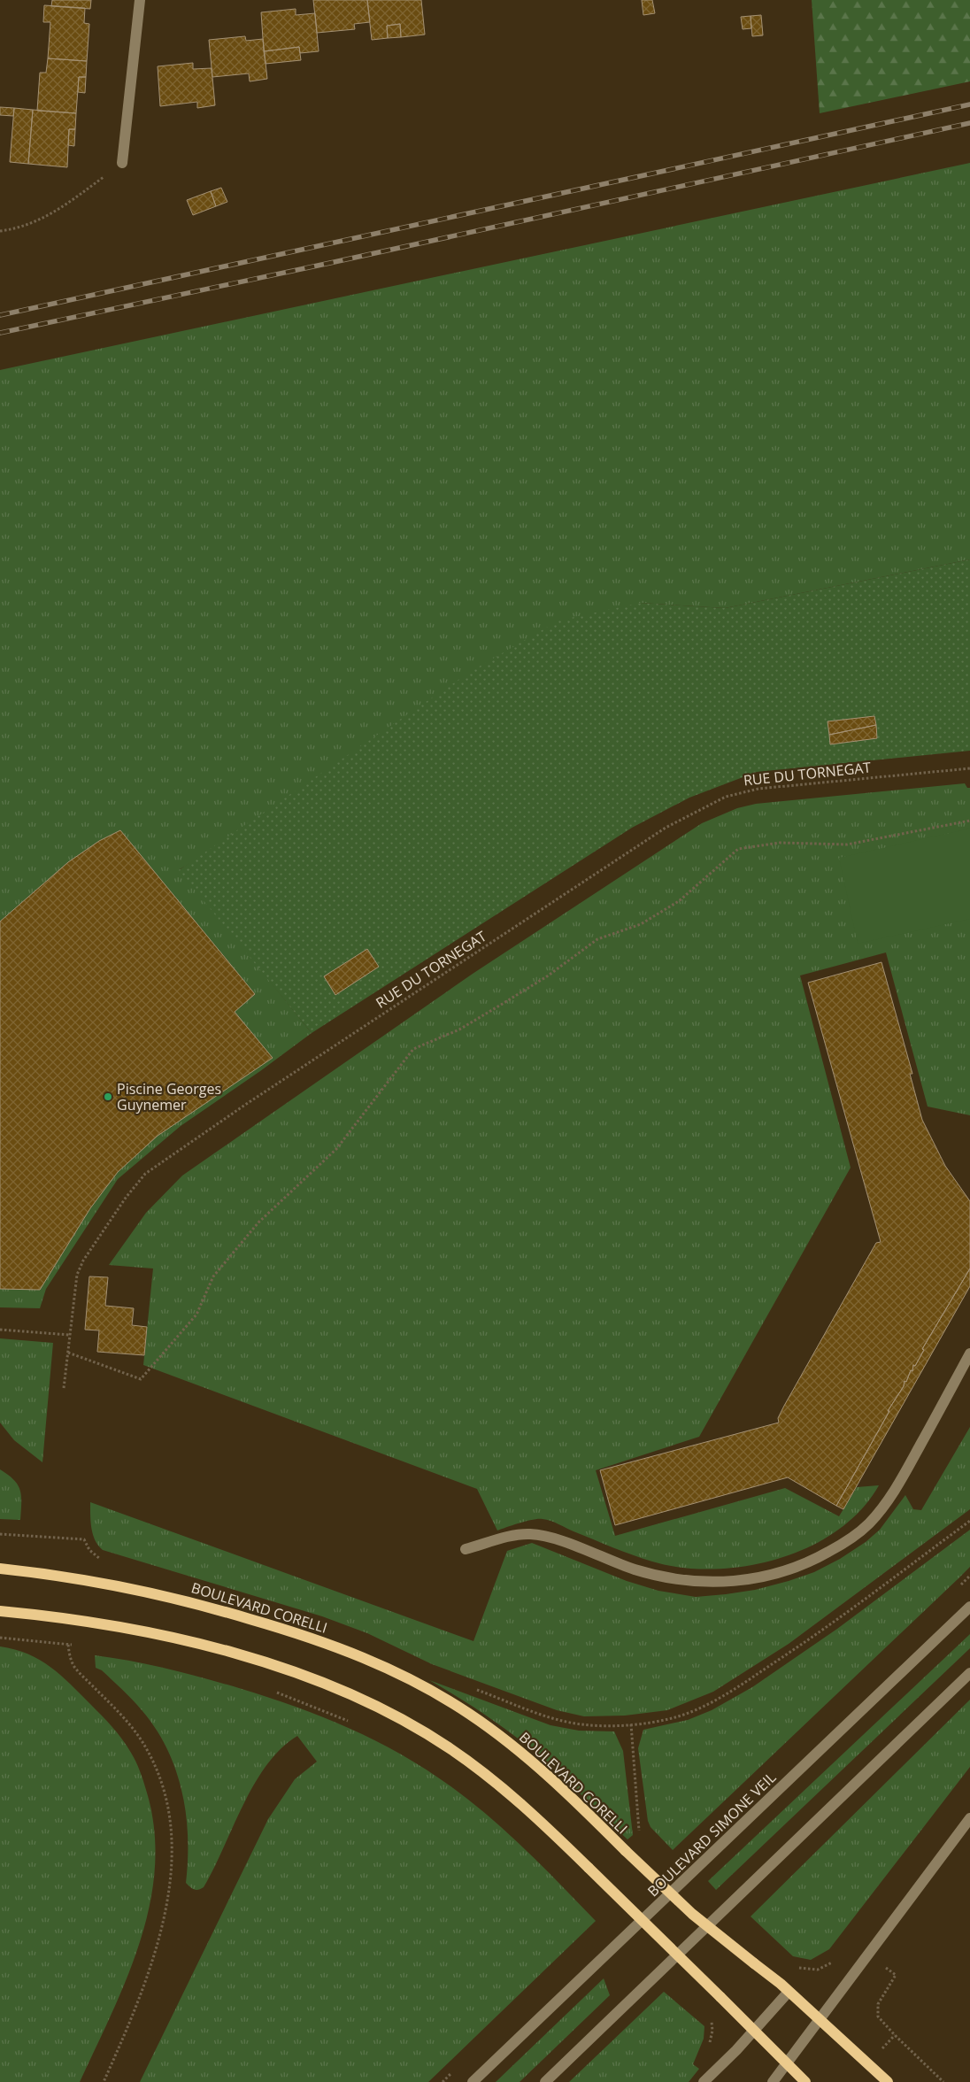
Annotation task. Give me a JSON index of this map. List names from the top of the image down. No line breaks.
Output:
{"streets":{"main road":["BOULEVARD CORELLI"],"street":["BOULEVARD SIMONE VEIL"],"path":["RUE DU TORNEGAT"]},"places":["Piscine Georges Guynemer"]}
